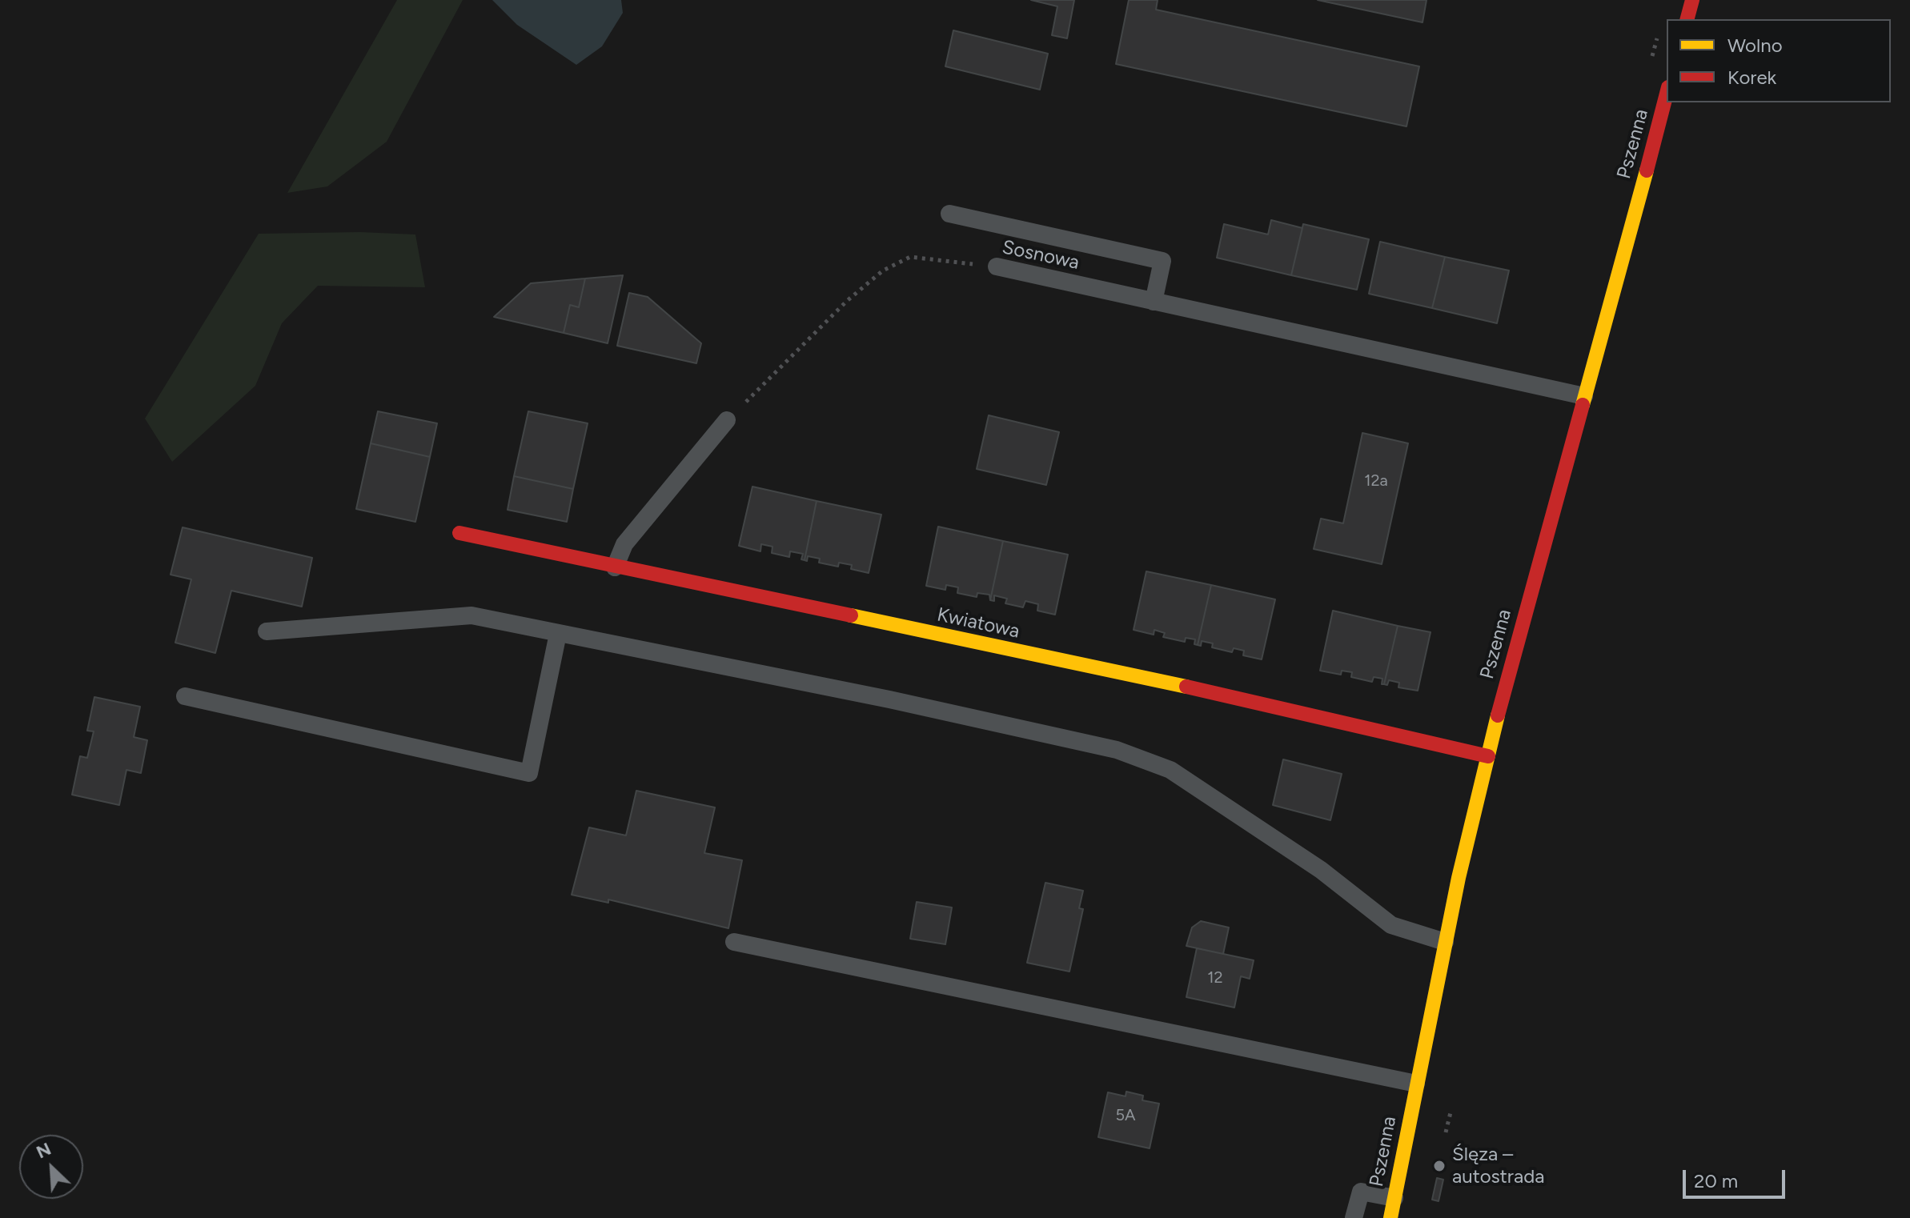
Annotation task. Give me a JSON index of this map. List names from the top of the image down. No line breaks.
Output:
{"streets":{"street":["Pszenna","Kwiatowa"],"lane":["Sosnowa"]},"crossings":[["Pszenna","Sosnowa"],["Pszenna","Kwiatowa"]],"places":["Ślęza – autostrada"],"house_numbers":["12a","12","5A"],"legend":["Wolno","Korek"],"scale_bar":"20 m","north":"top left"}
